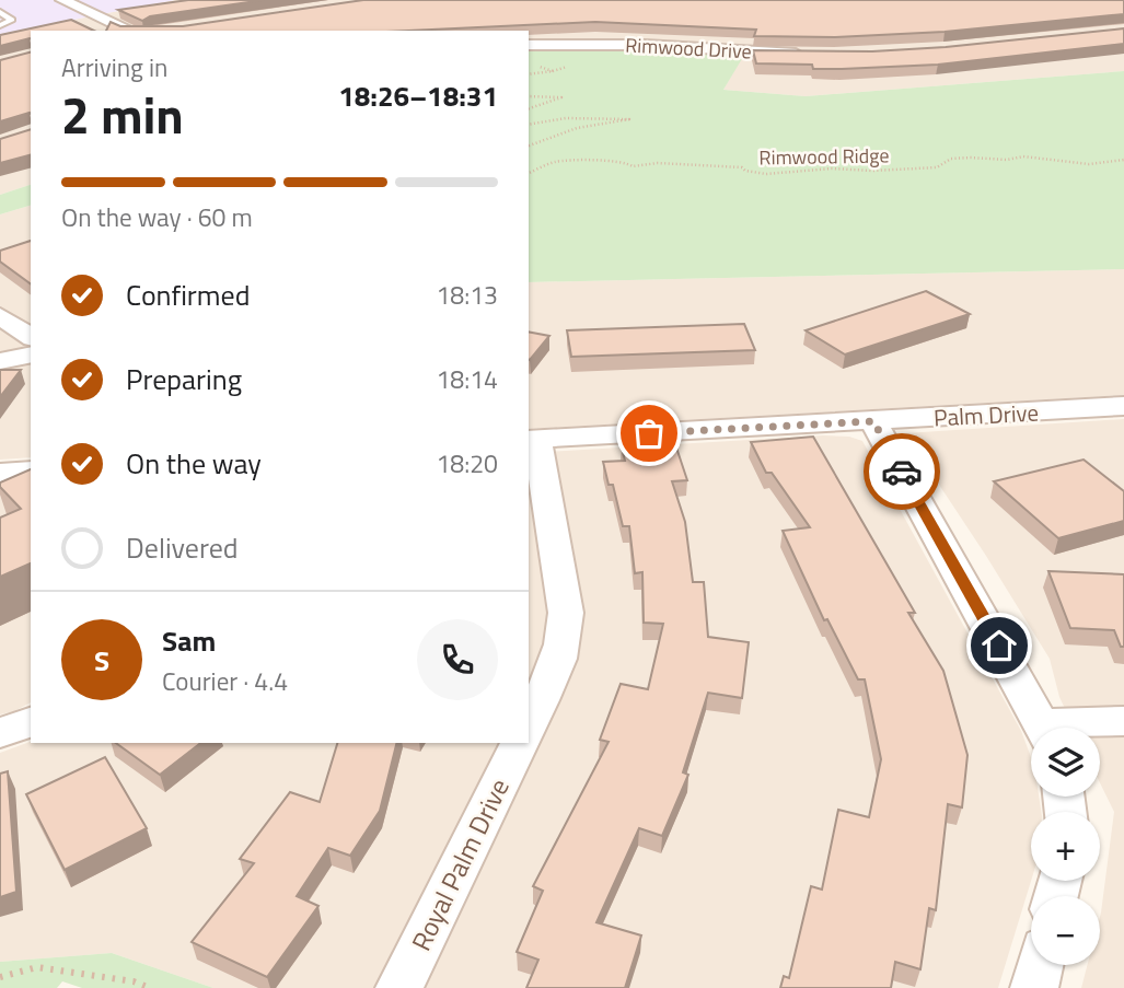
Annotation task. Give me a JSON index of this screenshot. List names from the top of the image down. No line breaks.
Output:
{"streets":{"street":["Rimwood Drive","Palm Drive","Royal Palm Drive"],"path":["Rimwood Ridge"]},"page":{"heading":["2 min","Arriving in","18:26–18:31"],"panel":["Sam","Courier · 4.4"],"bar":"On the way · 60 m","list":[["Confirmed","18:13"],["Preparing","18:14"],["On the way","18:20"],"Delivered"],"round":"S","map_buttons":["+","−"]}}
